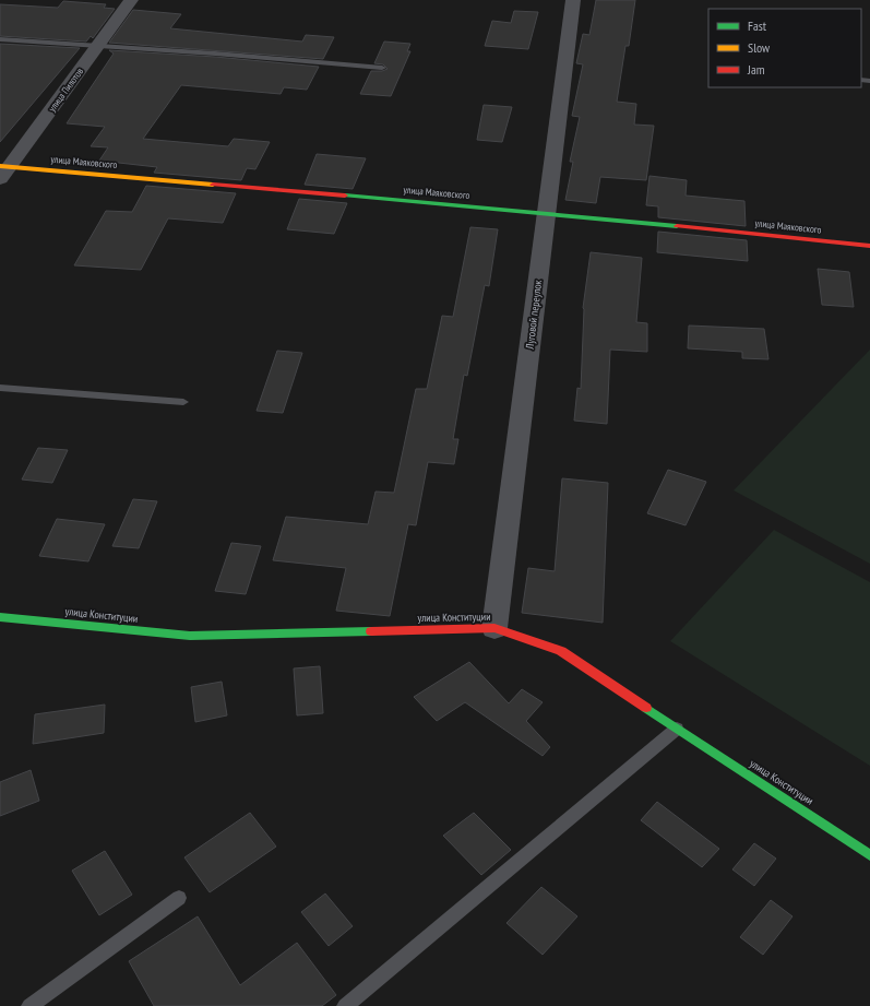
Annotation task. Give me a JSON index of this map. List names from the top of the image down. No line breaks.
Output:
{"streets":{"street":["улица Пилотов","улица Маяковского","Луговой переулок","улица Конституции"]},"crossings":[["улица Пилотов","улица Маяковского"],["улица Маяковского","Луговой переулок"],["Луговой переулок","улица Конституции"]],"legend":["Fast","Slow","Jam"]}
